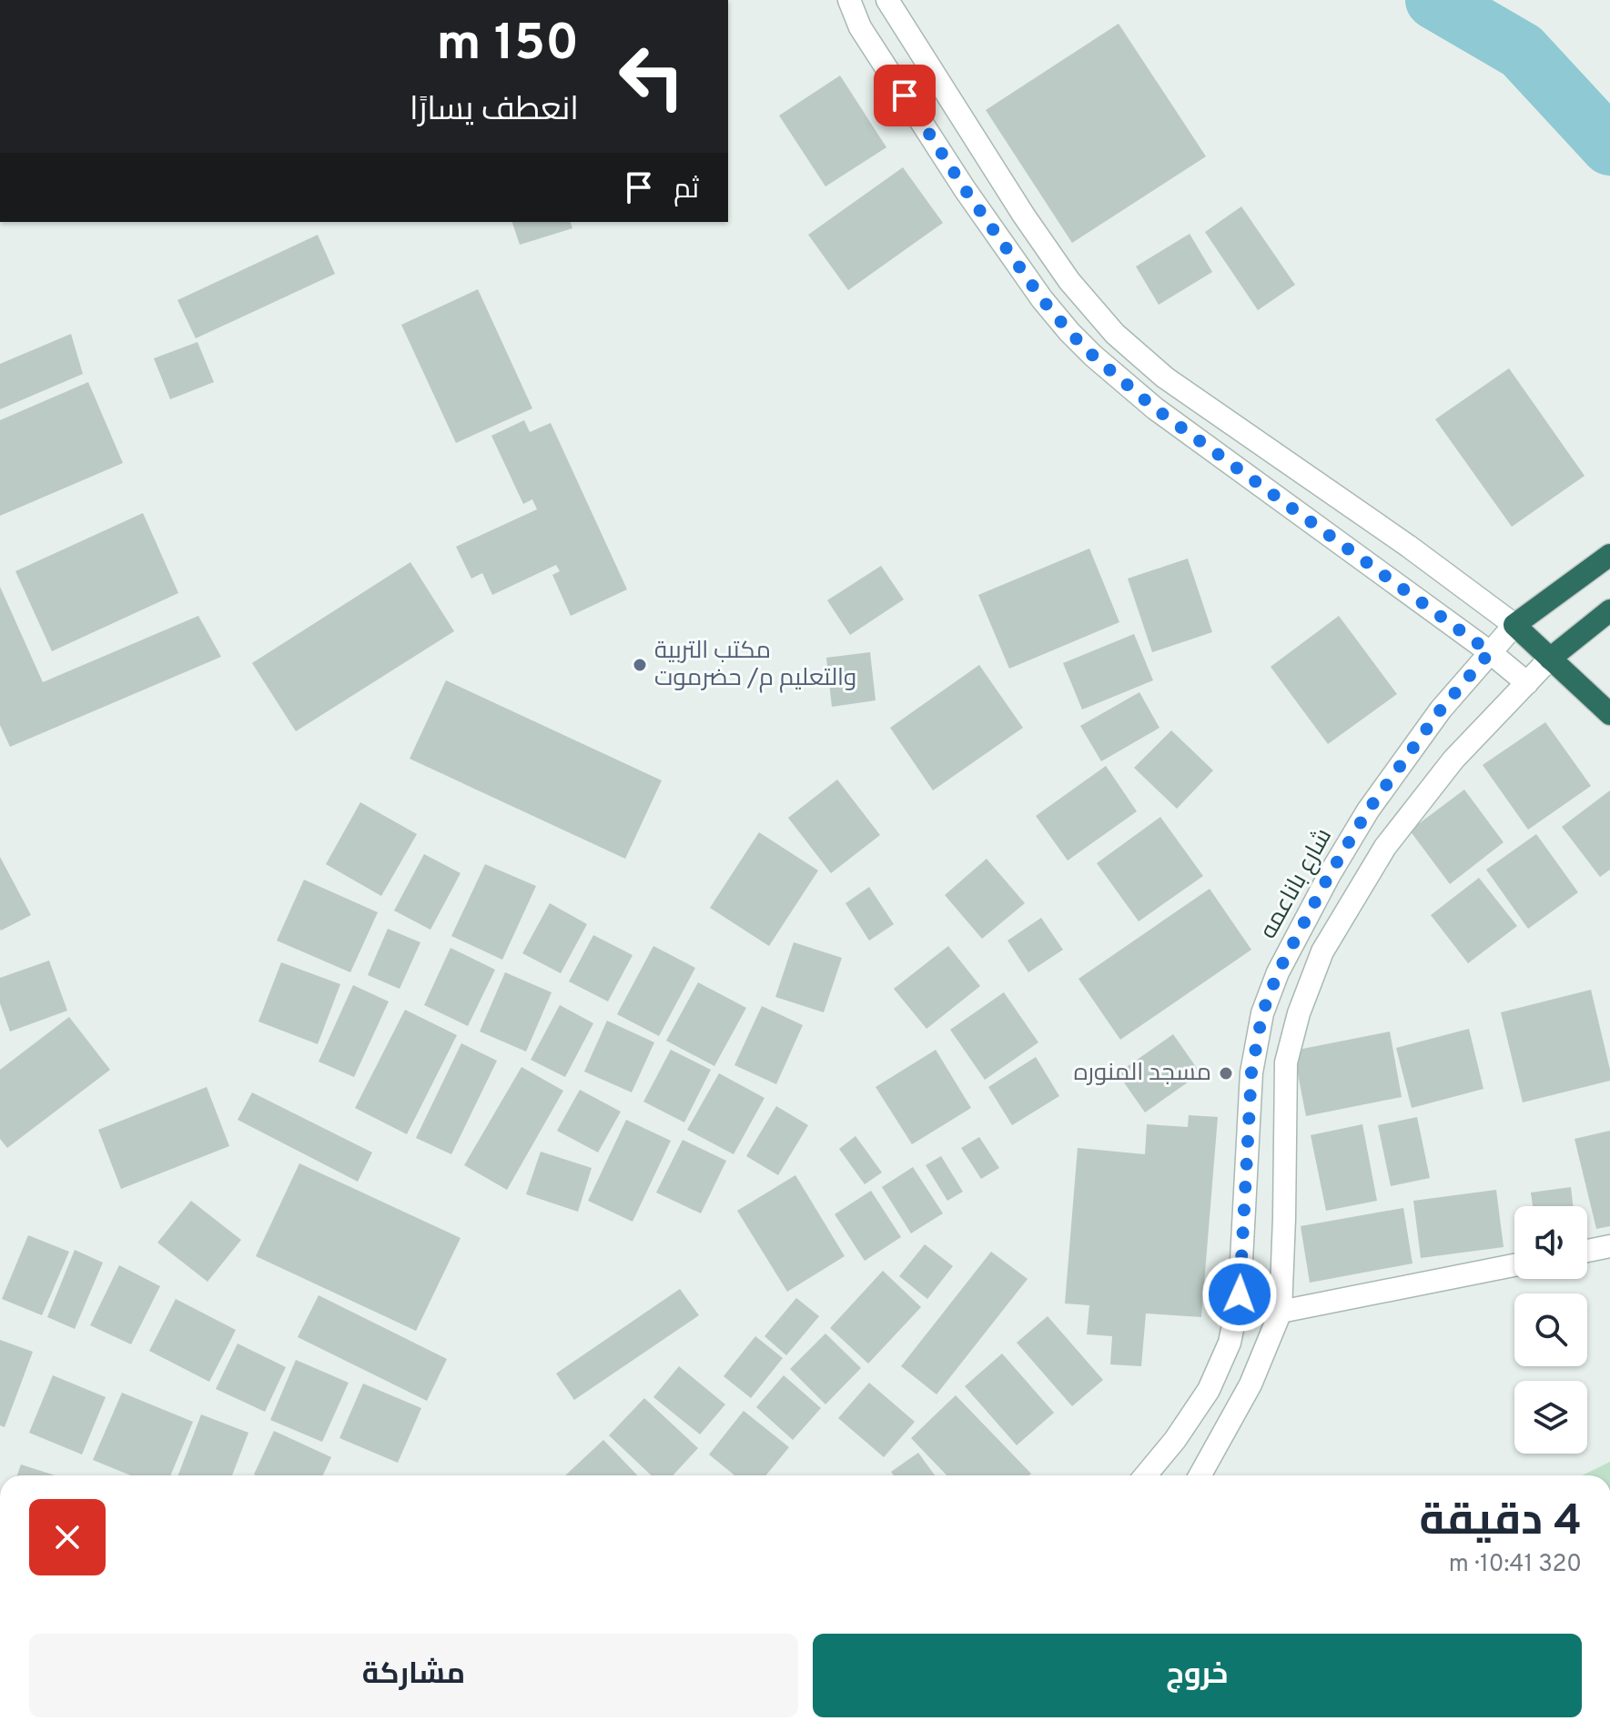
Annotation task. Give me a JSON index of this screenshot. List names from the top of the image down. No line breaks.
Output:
{"streets":{"highway":["شارع باناعمه"]},"places":["مكتب التربية والتعليم م/ حضرموت","مسجد المنوره"],"page":{"turn":["150 m","انعطف يسارًا"],"then":"ثم","heading":["4 دقيقة","320 m · 10:41"],"buttons":["خروج","مشاركة"]}}
